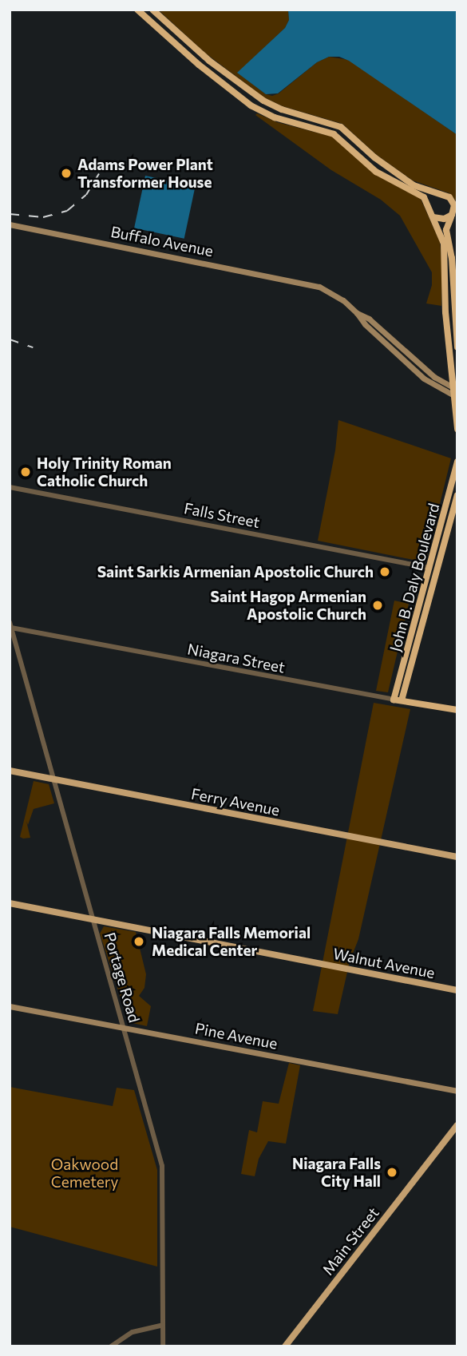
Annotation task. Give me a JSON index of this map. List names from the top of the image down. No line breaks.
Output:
{"streets":{"highway":["John B. Daly Boulevard","Niagara Street"],"main road":["Buffalo Avenue","Ferry Avenue","Walnut Avenue","Pine Avenue","Main Street"],"street":["Falls Street","Portage Road"]},"crossings":[["Falls Street","John B. Daly Boulevard"],["John B. Daly Boulevard","Niagara Street"],["Niagara Street","Portage Road"],["Ferry Avenue","Portage Road"],["Walnut Avenue","Portage Road"],["Portage Road","Pine Avenue"]],"parks":["Oakwood Cemetery"],"places":["Adams Power Plant Transformer House","Holy Trinity Roman Catholic Church","Saint Sarkis Armenian Apostolic Church","Saint Hagop Armenian Apostolic Church","Niagara Falls Memorial Medical Center","Niagara Falls City Hall"]}
